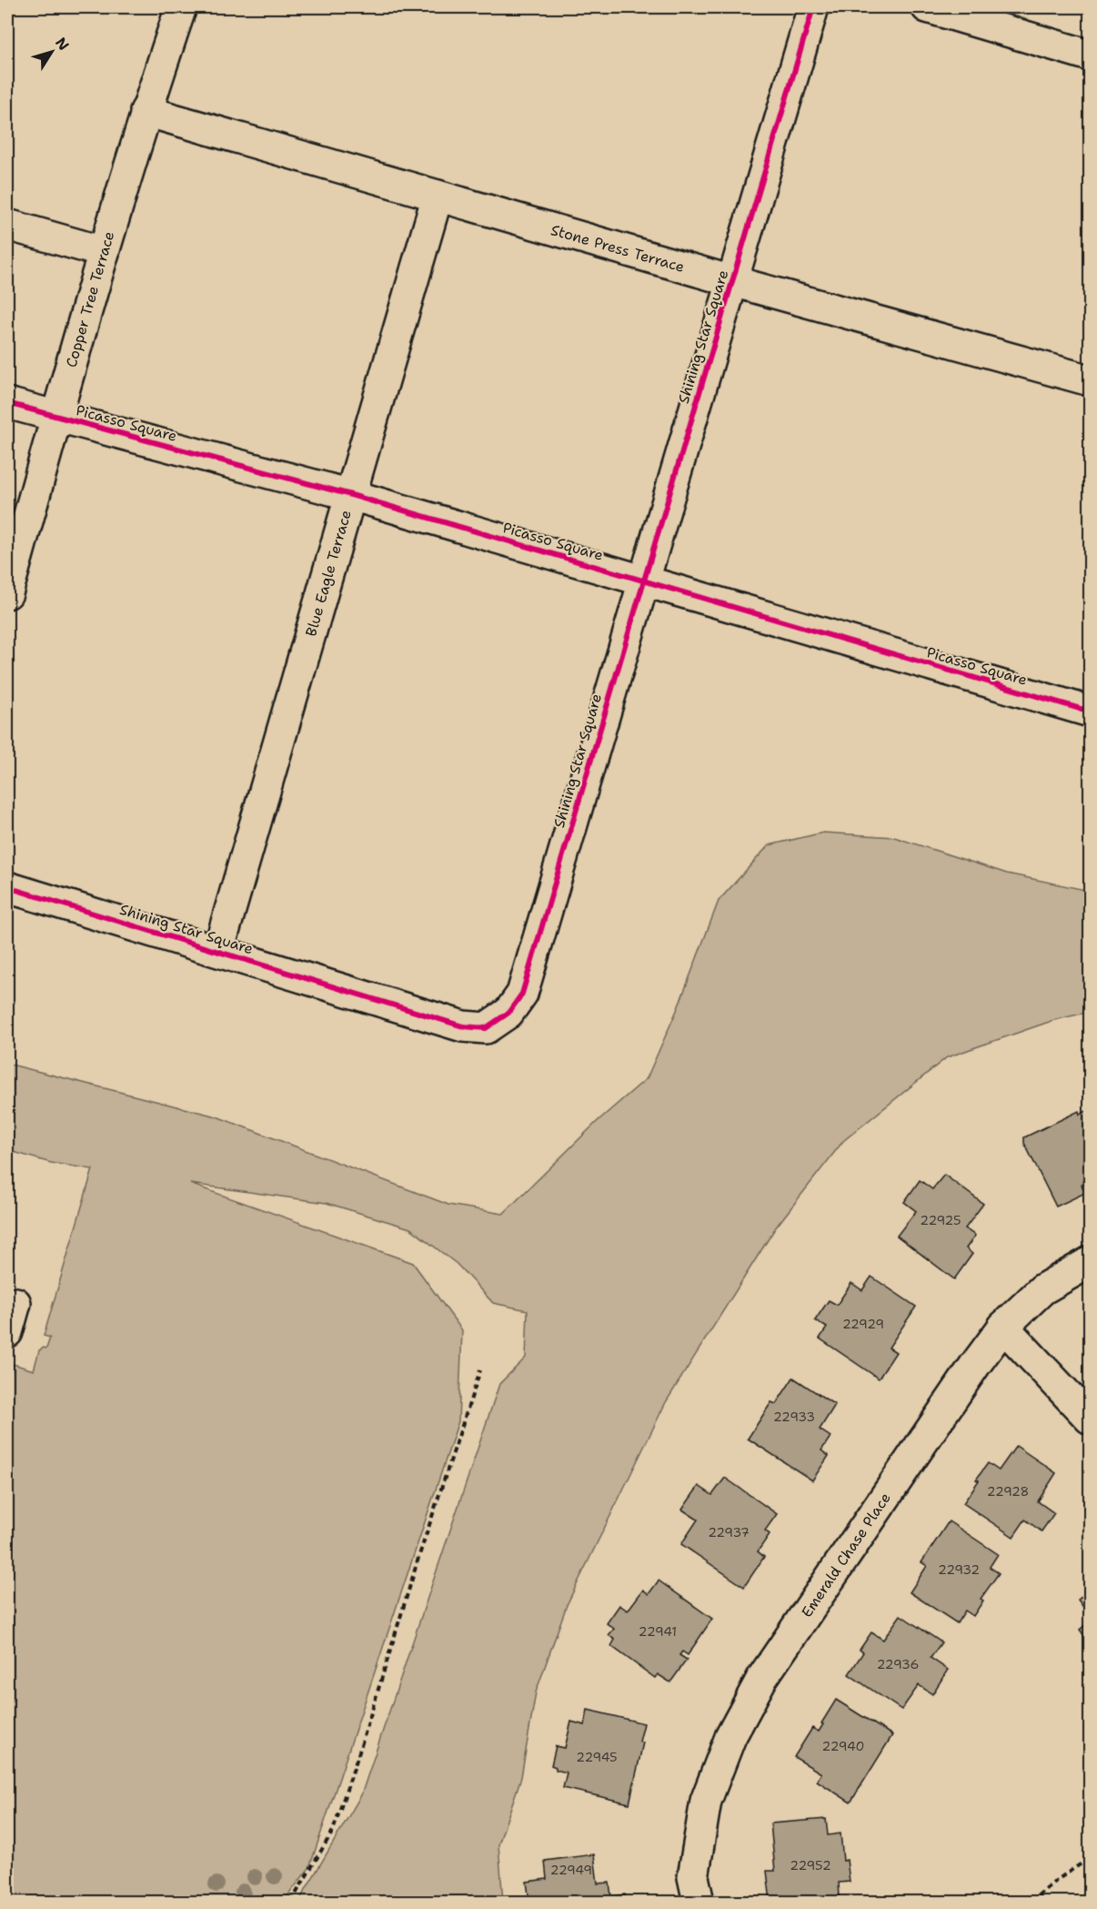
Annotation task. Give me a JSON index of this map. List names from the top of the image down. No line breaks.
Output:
{"streets":{"street":["Stone Press Terrace","Copper Tree Terrace","Shining Star Square","Picasso Square","Blue Eagle Terrace","Emerald Chase Place"]},"crossings":[["Stone Press Terrace","Copper Tree Terrace"],["Stone Press Terrace","Shining Star Square"],["Stone Press Terrace","Blue Eagle Terrace"],["Copper Tree Terrace","Picasso Square"],["Shining Star Square","Picasso Square"],["Shining Star Square","Blue Eagle Terrace"],["Picasso Square","Blue Eagle Terrace"]],"house_numbers":["22925","22929","22933","22928","22937","22932","22941","22936","22940","22945","22952","22949"],"north":"top right"}
